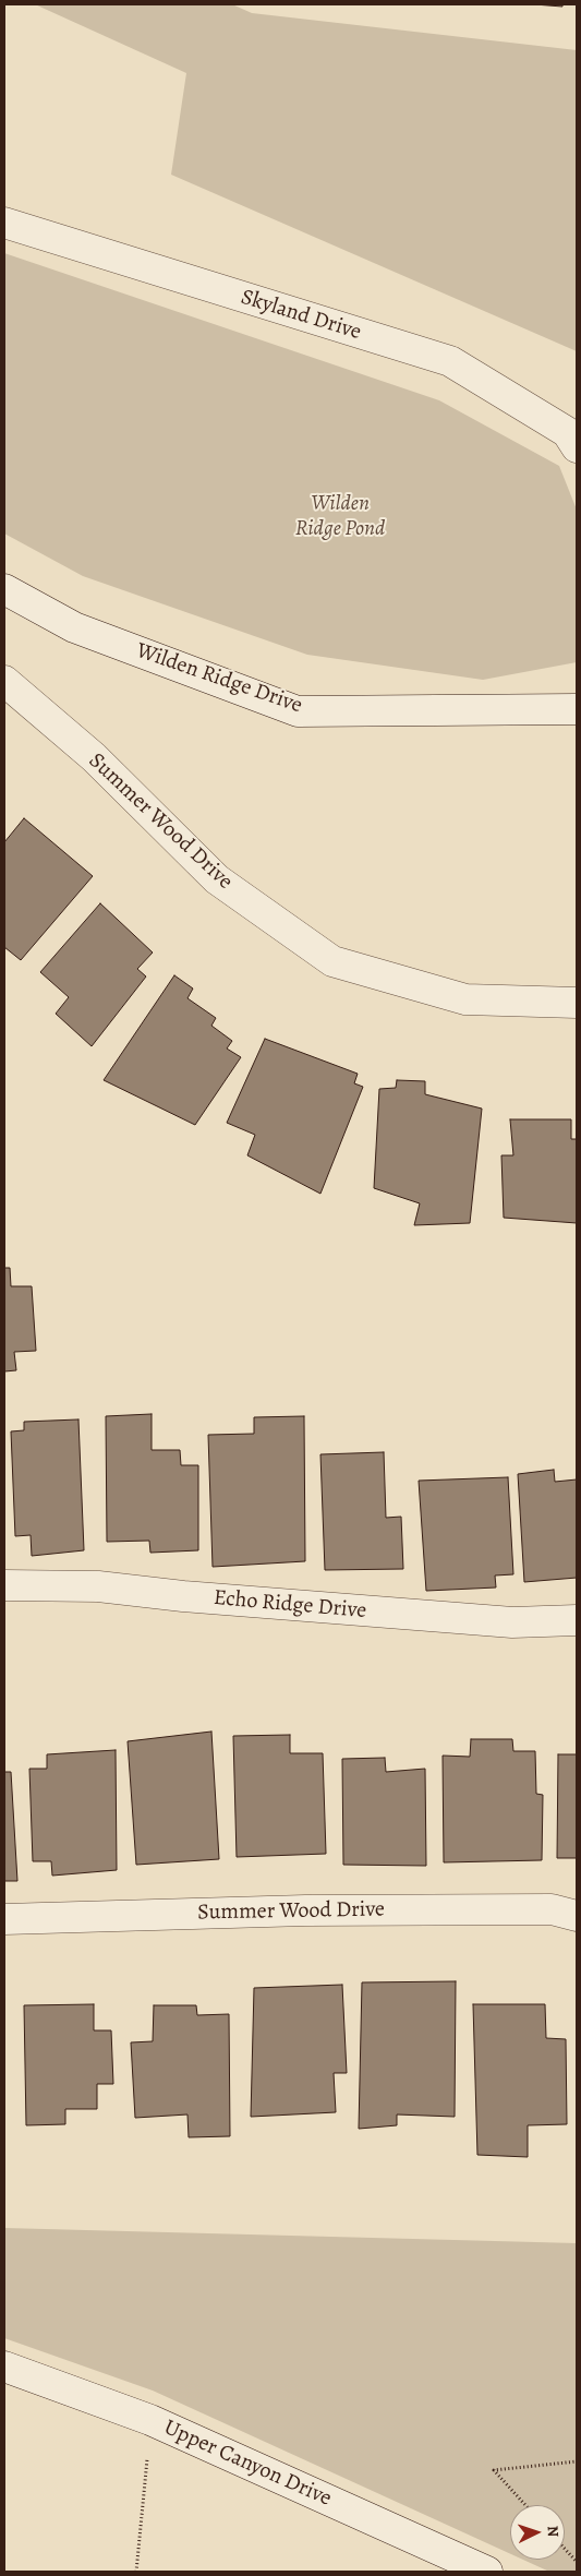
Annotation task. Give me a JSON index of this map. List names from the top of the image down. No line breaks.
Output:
{"streets":{"street":["Skyland Drive","Wilden Ridge Drive","Summer Wood Drive","Echo Ridge Drive","Upper Canyon Drive"]},"parks":["Wilden Ridge Pond"],"north":"right"}
